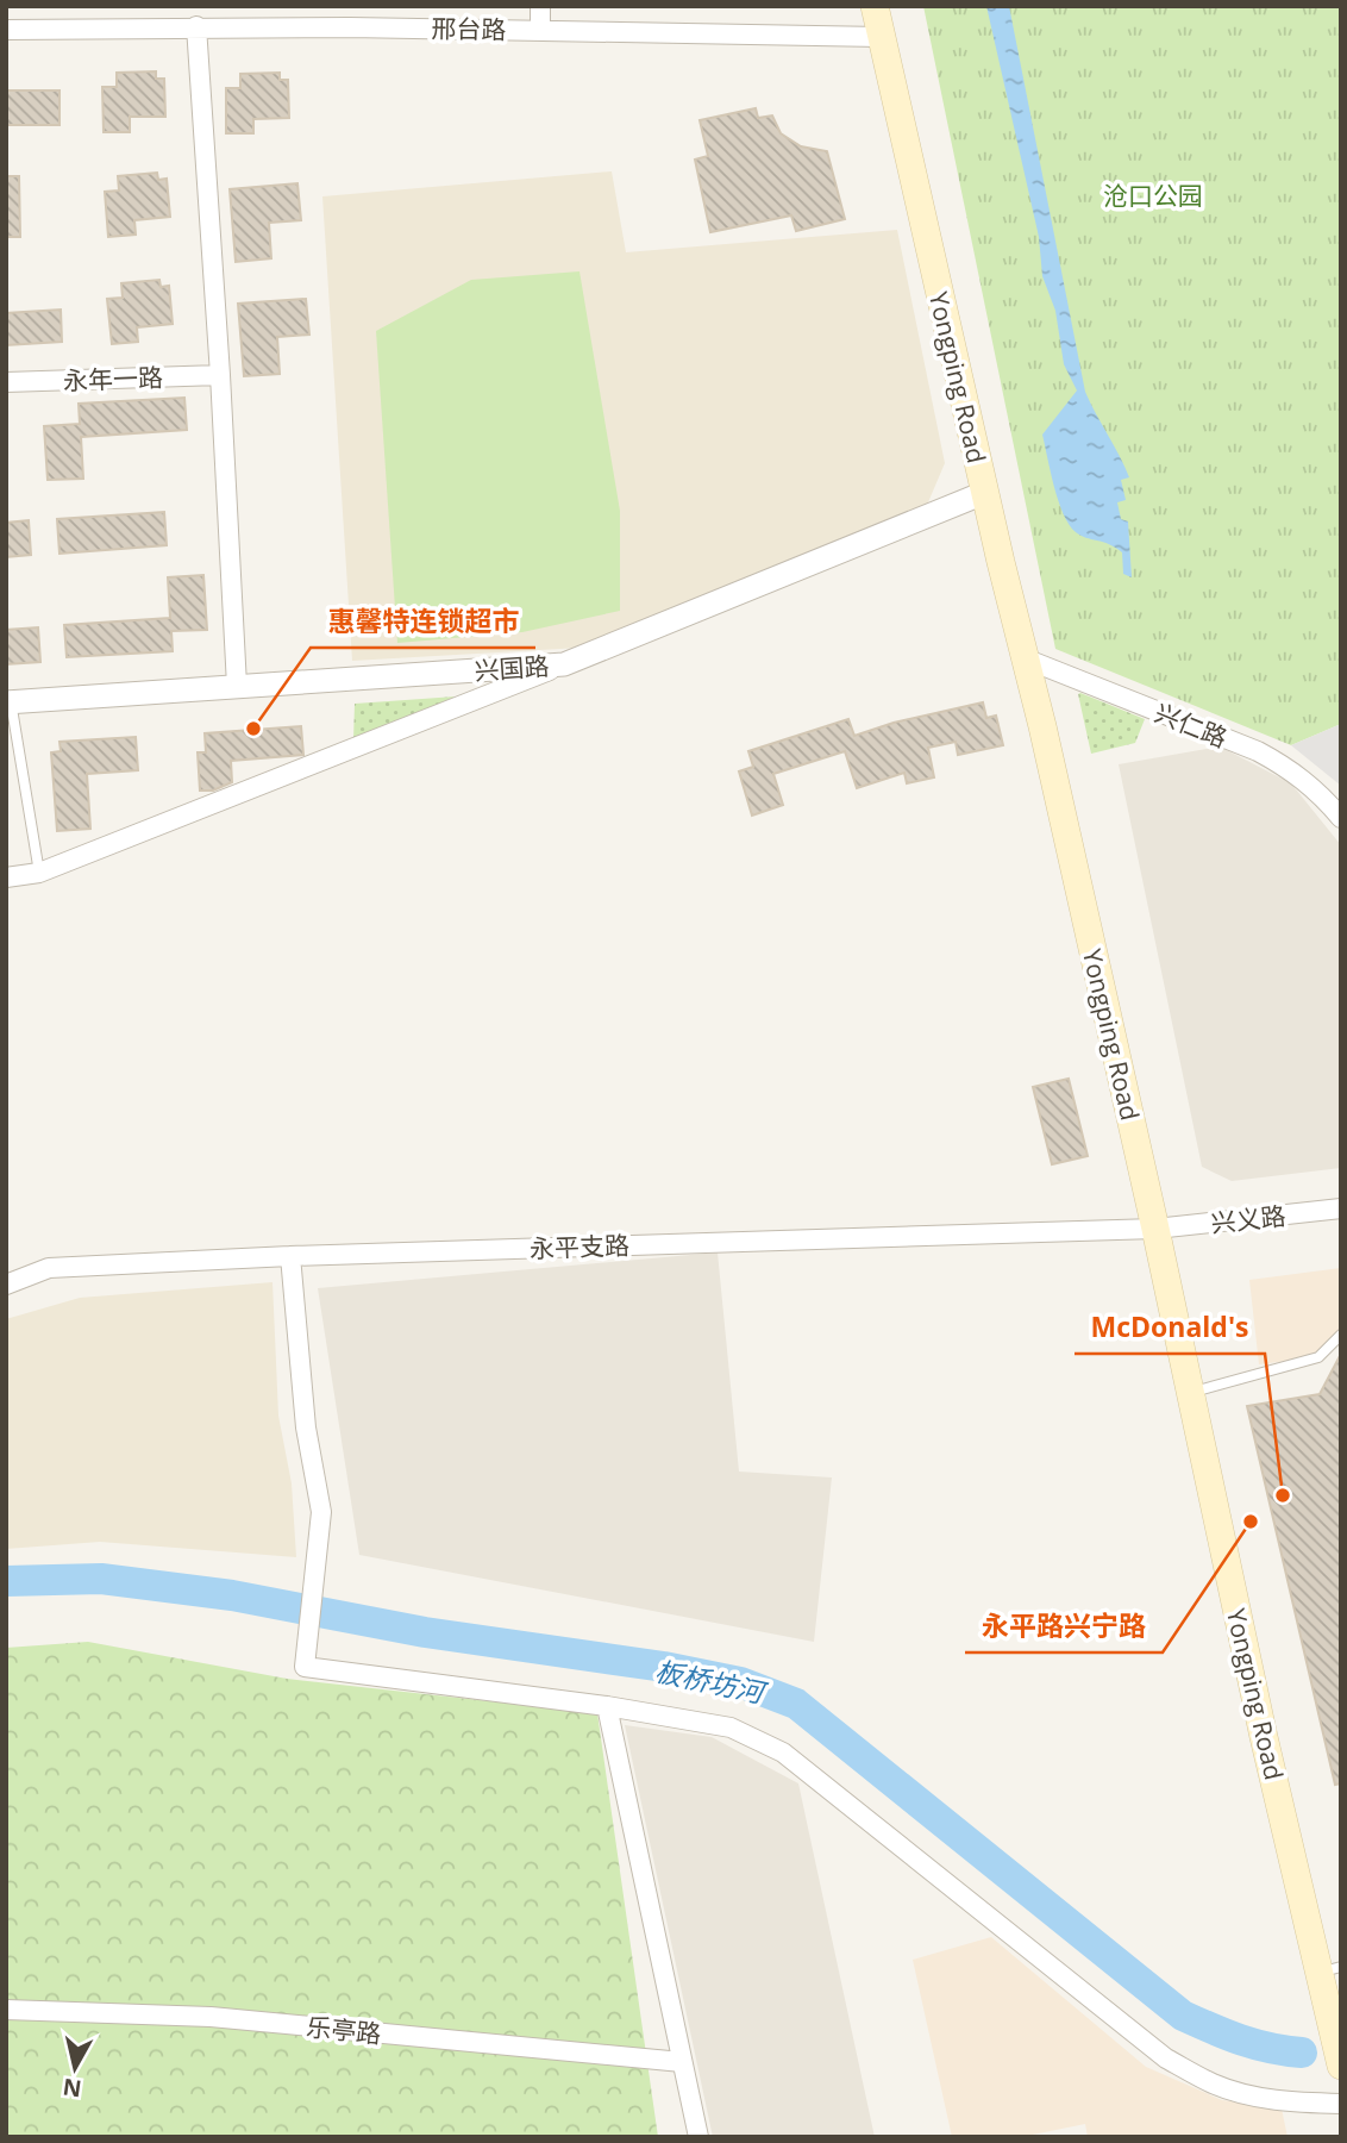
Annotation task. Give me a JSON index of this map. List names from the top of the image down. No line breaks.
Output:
{"streets":{"main road":["Yongping Road"],"street":["邢台路","永年一路","兴国路","兴仁路","兴义路","永平支路","乐亭路"]},"crossings":[["邢台路","Yongping Road"],["Yongping Road","兴国路"],["Yongping Road","兴仁路"],["Yongping Road","兴义路"],["Yongping Road","永平支路"],["兴义路","永平支路"]],"water":["板桥坊河"],"parks":["沧口公园"],"places":["惠馨特连锁超市","McDonald's","永平路兴宁路"],"north":"bottom"}
